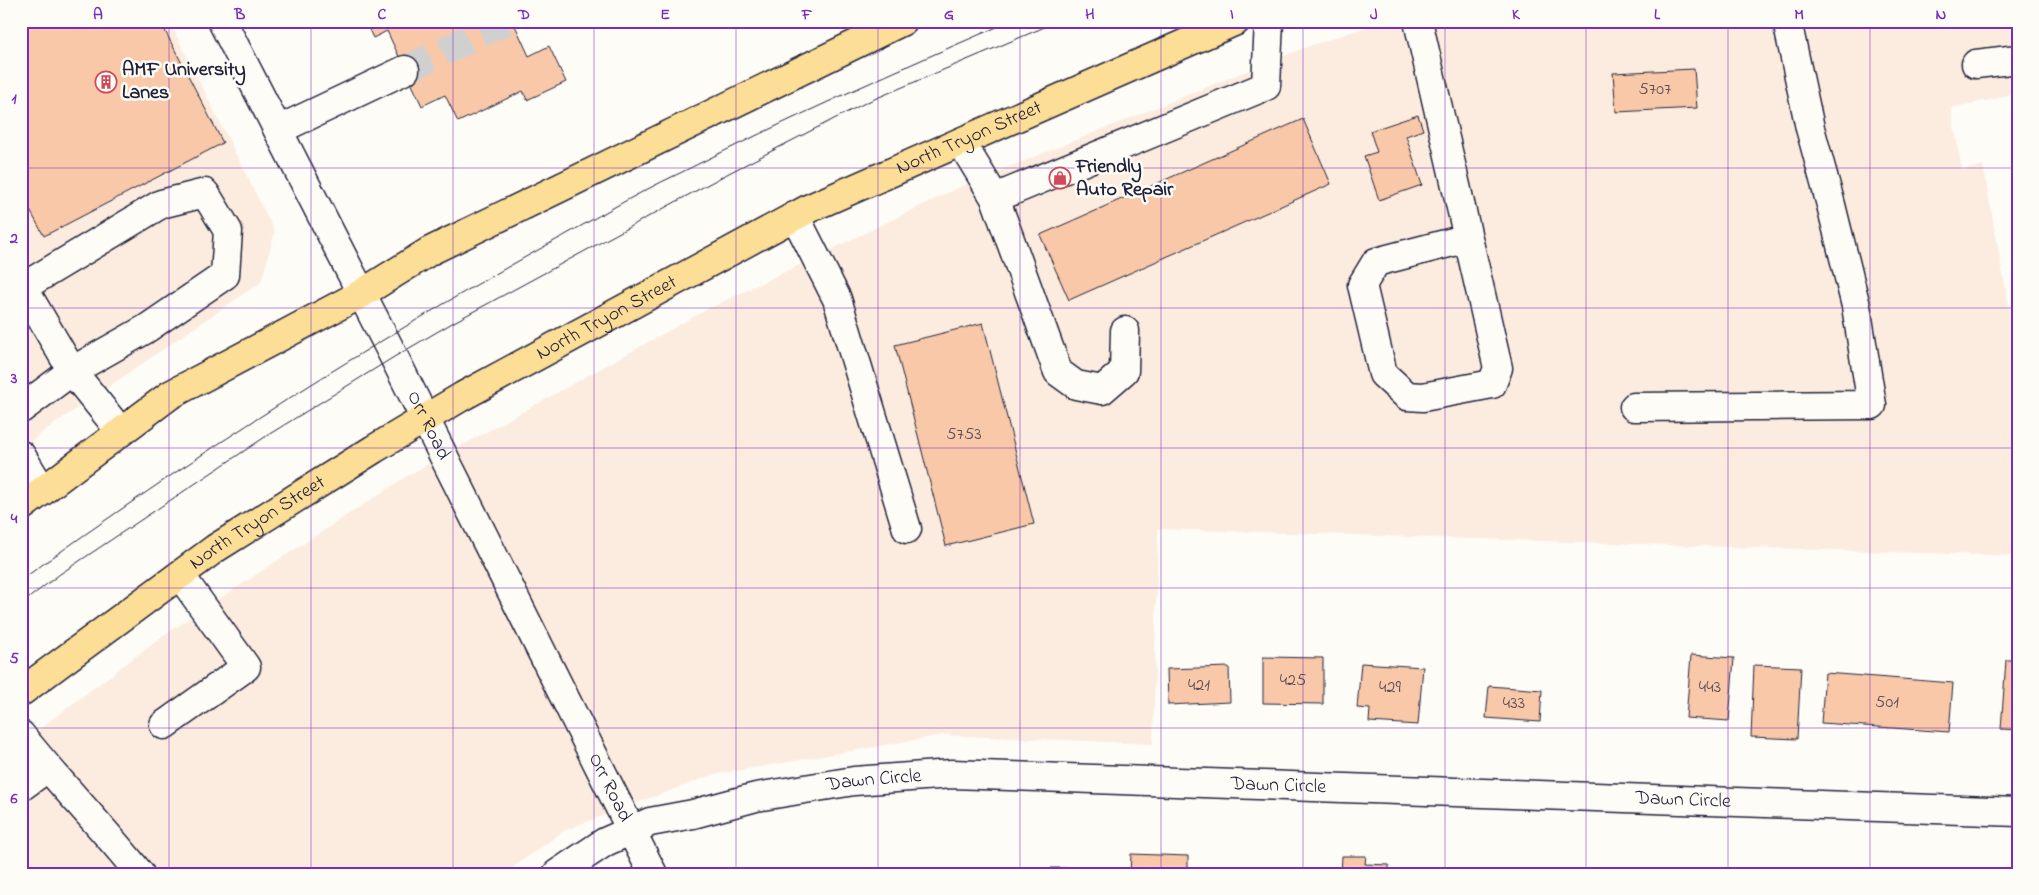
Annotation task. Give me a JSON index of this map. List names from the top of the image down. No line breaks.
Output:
{"streets":{"main road":["North Tryon Street"],"street":["Orr Road","Dawn Circle"]},"crossings":[["North Tryon Street","Orr Road"],["Orr Road","Dawn Circle"]],"places":{"building":["AMF University Lanes"],"shop":["Friendly Auto Repair"]},"house_numbers":["5707","5753","425","421","429","443","501","433"],"grid":{"columns":["A","B","C","D","E","F","G","H","I","J","K","L","M","N"],"rows":["1","2","3","4","5","6"]}}
